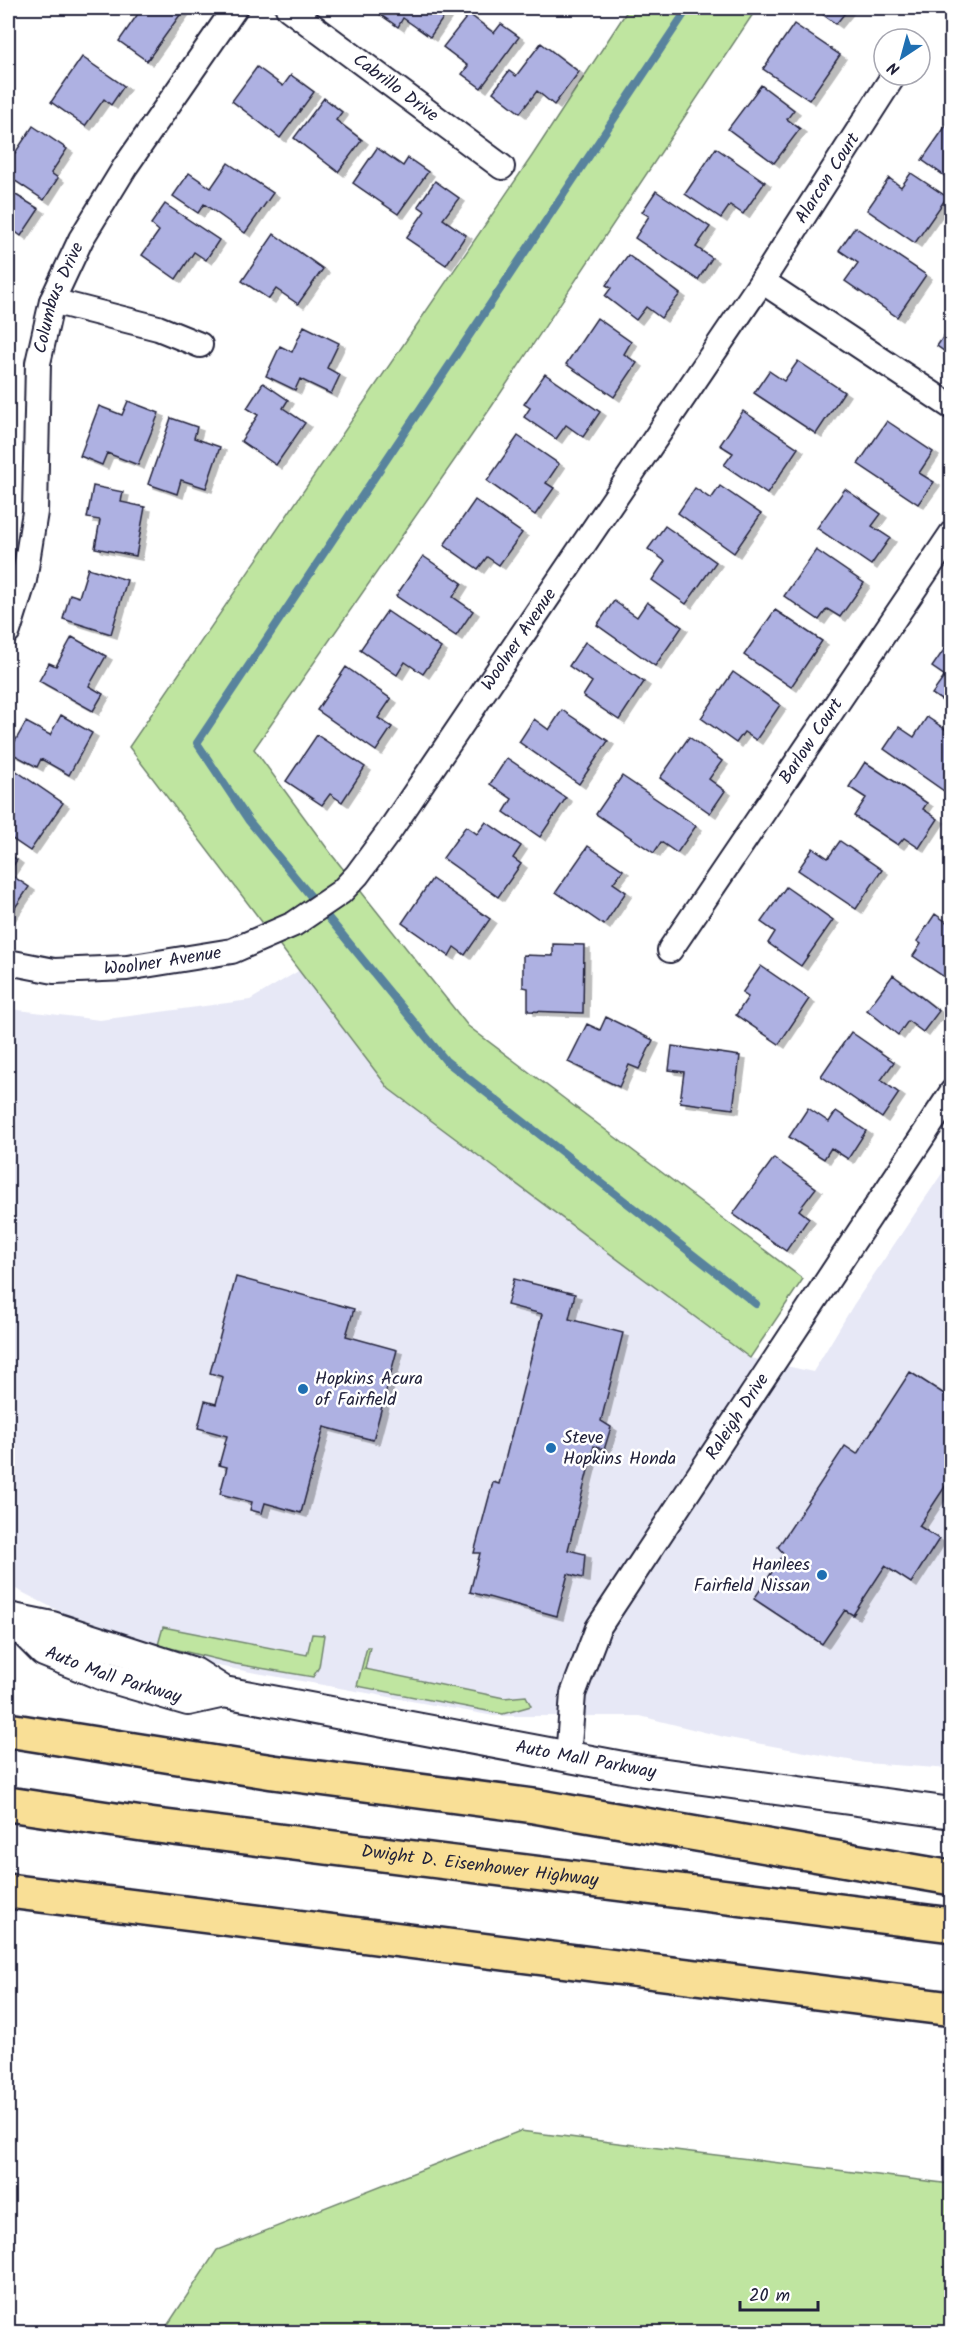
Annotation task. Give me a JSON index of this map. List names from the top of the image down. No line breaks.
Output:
{"streets":{"highway":["Dwight D. Eisenhower Highway"],"street":["Cabrillo Drive","Alarcon Court","Columbus Drive","Woolner Avenue","Barlow Court","Raleigh Drive","Auto Mall Parkway"]},"crossings":[["Alarcon Court","Woolner Avenue"],["Raleigh Drive","Auto Mall Parkway"]],"places":["Hopkins Acura of Fairfield","Steve Hopkins Honda","Hanlees Fairfield Nissan"],"scale_bar":"20 m","north":"bottom left"}
